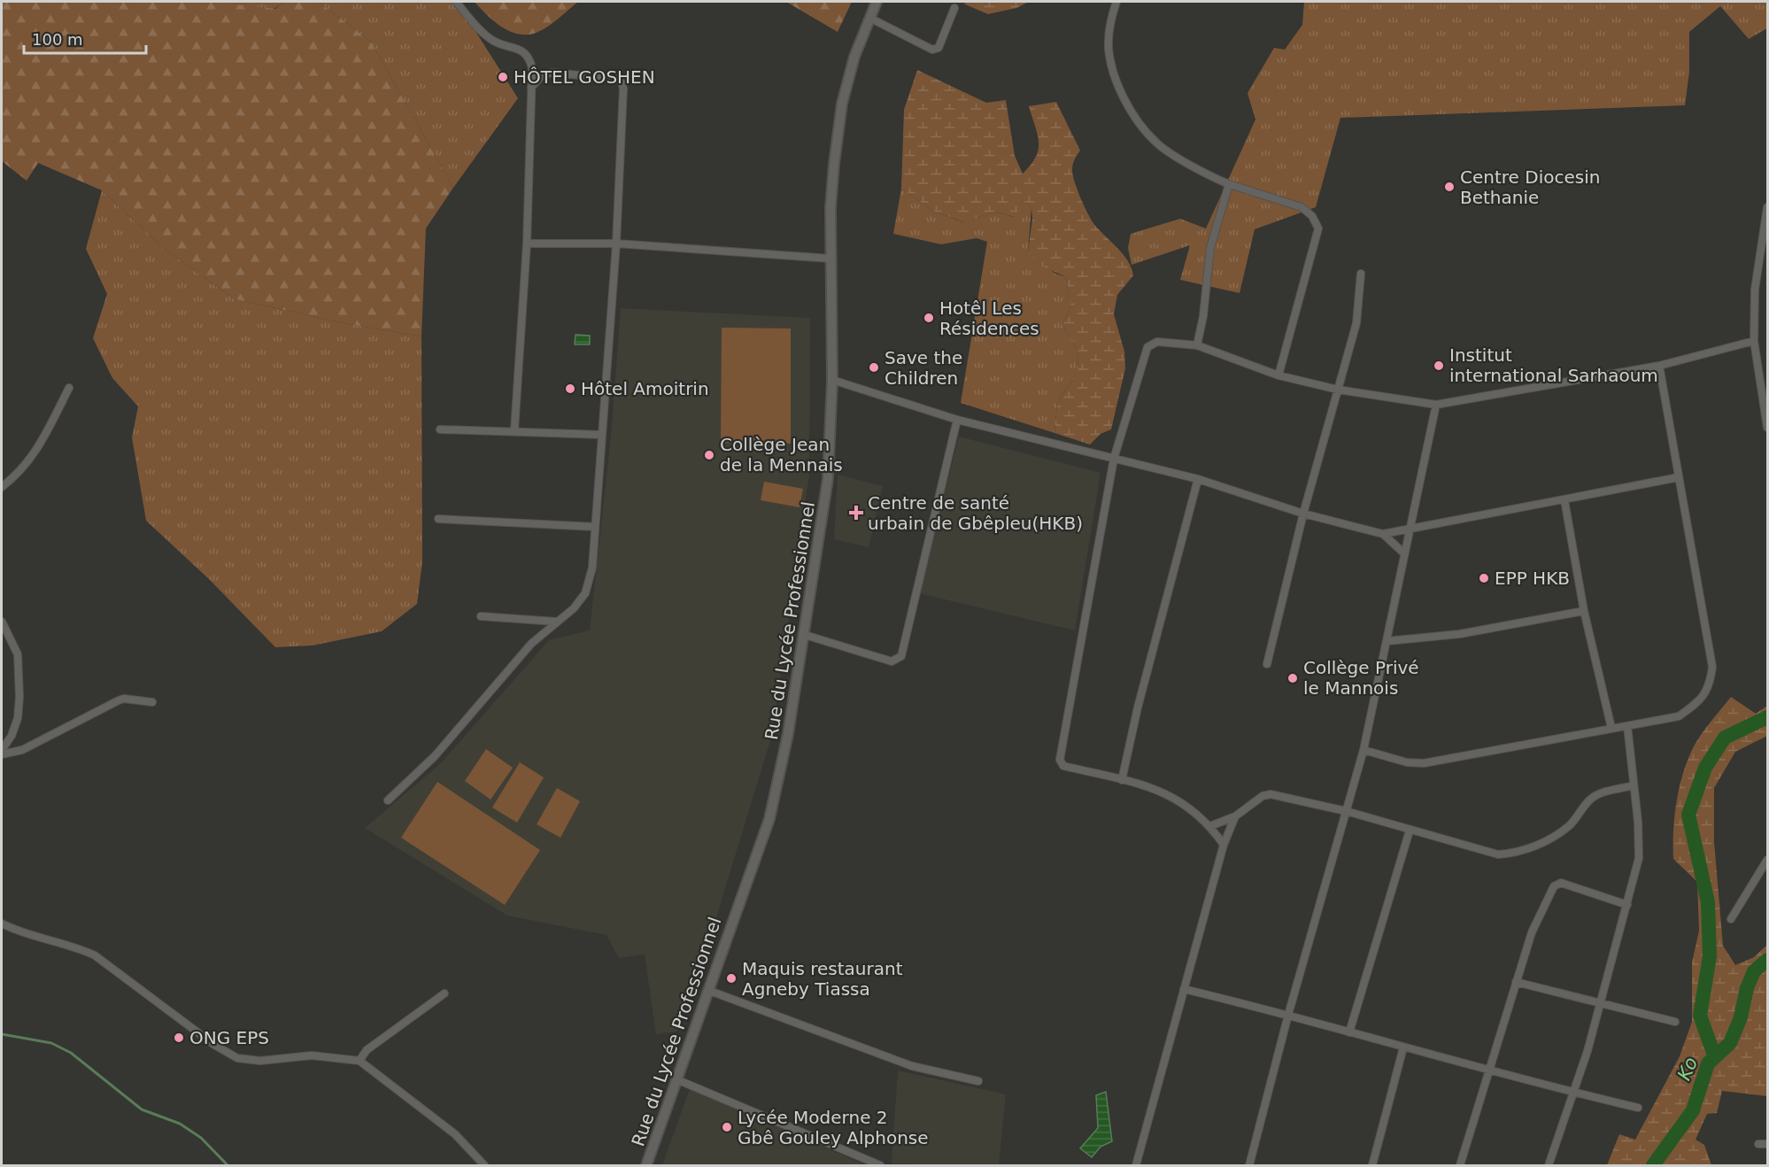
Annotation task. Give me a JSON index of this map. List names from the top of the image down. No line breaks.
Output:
{"streets":{"main road":["Rue du Lycée Professionnel"]},"water":["Ko"],"places":{"other":["HÔTEL GOSHEN","Centre Diocesin Bethanie","Hotêl Les Résidences","Institut international Sarhaoum","Save the Children","Hôtel Amoitrin","Collège Jean de la Mennais","EPP HKB","Collège Privé le Mannois","Maquis restaurant Agneby Tiassa","ONG EPS","Lycée Moderne 2 Gbê Gouley Alphonse"],"health":["Centre de santé urbain de Gbêpleu(HKB)"]},"scale_bar":"100 m"}
